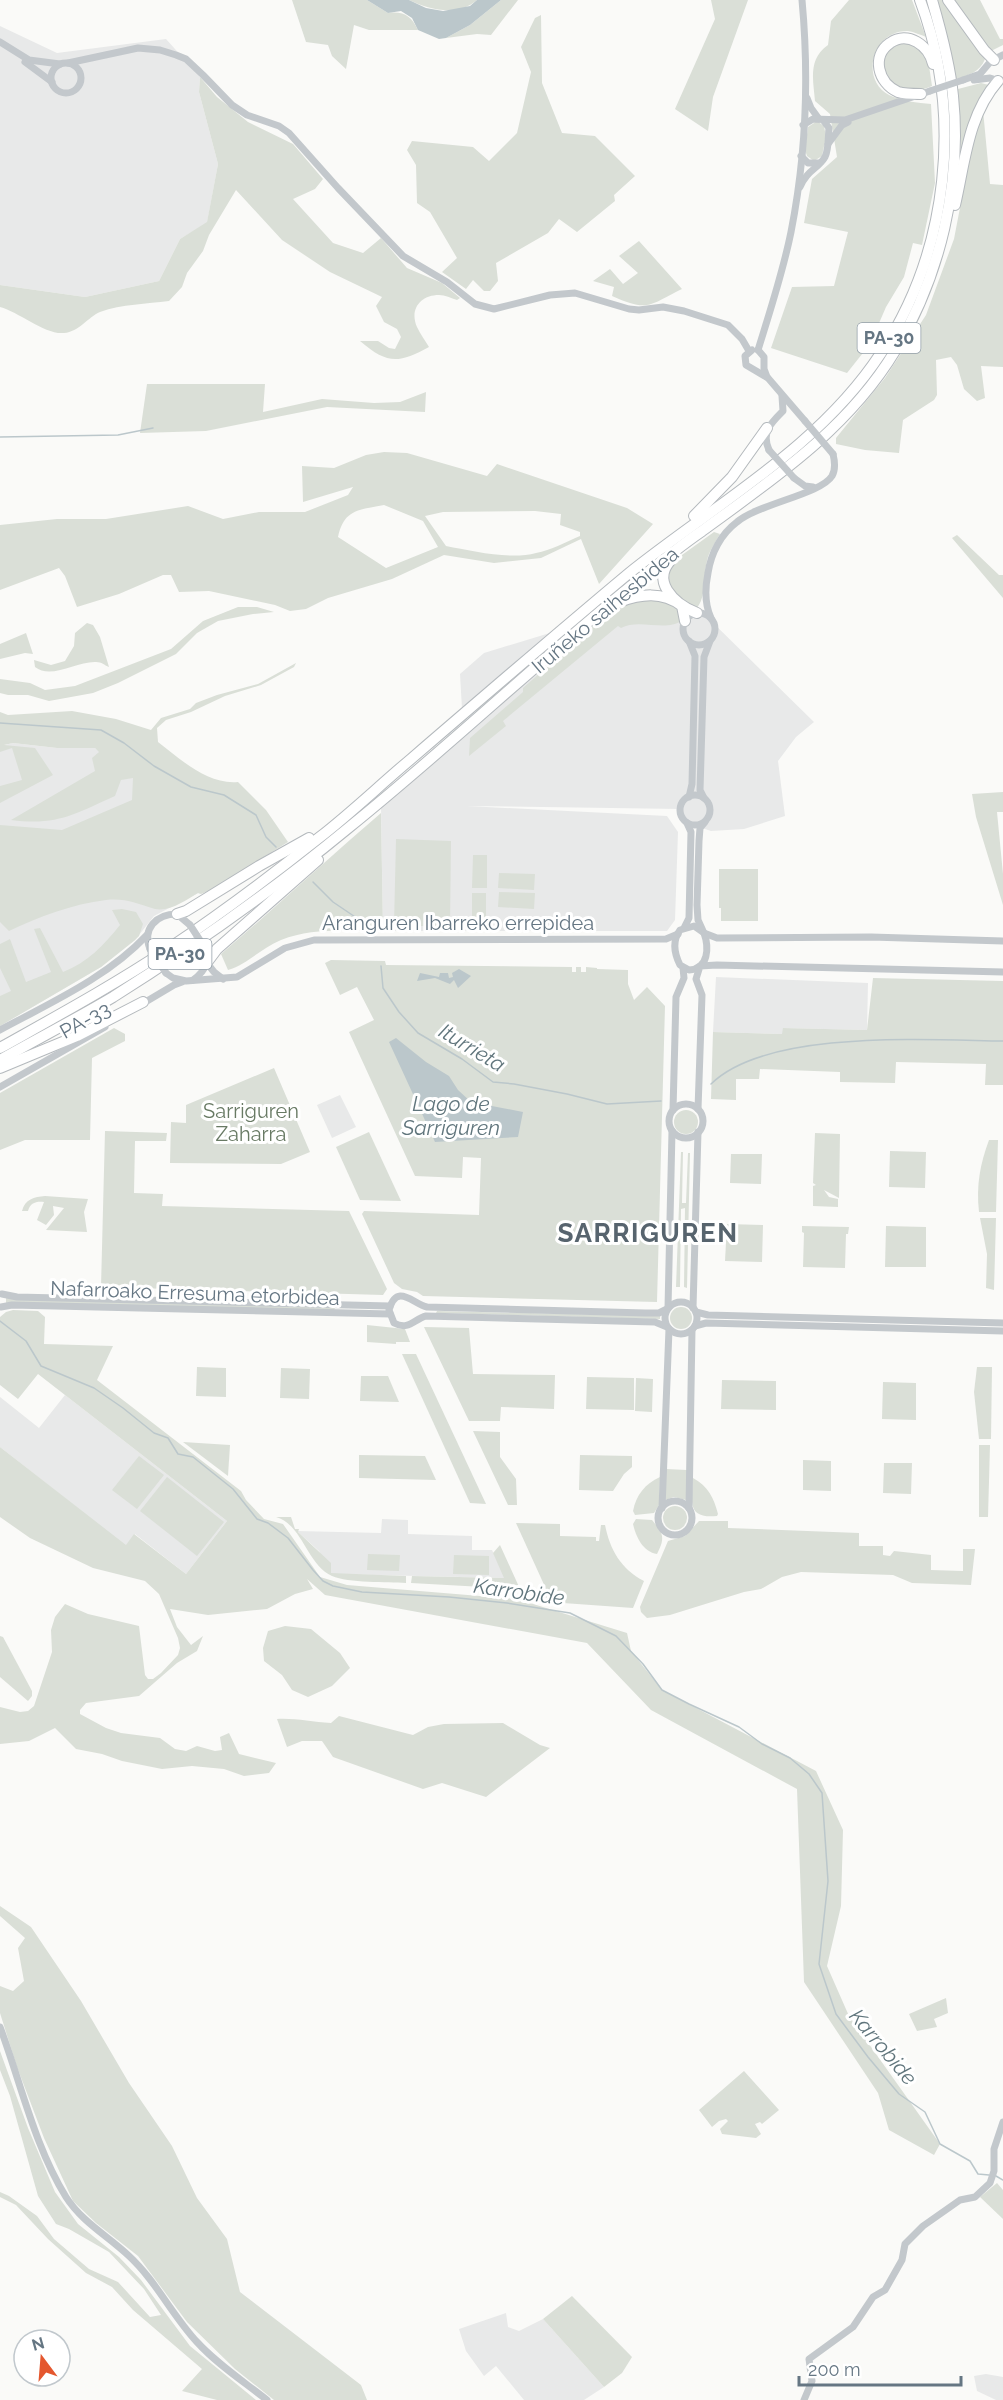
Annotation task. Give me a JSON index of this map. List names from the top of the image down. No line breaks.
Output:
{"streets":{"highway":["PA-30","Iruñeko saihesbidea"],"street":["Aranguren Ibarreko errepidea","PA-33","Nafarroako Erresuma etorbidea"]},"crossings":[["Aranguren Ibarreko errepidea","PA-33"]],"districts":["SARRIGUREN"],"water":["Iturrieta","Lago de Sarriguren","Karrobide"],"parks":["Sarriguren Zaharra"],"scale_bar":"200 m","north":"top"}
